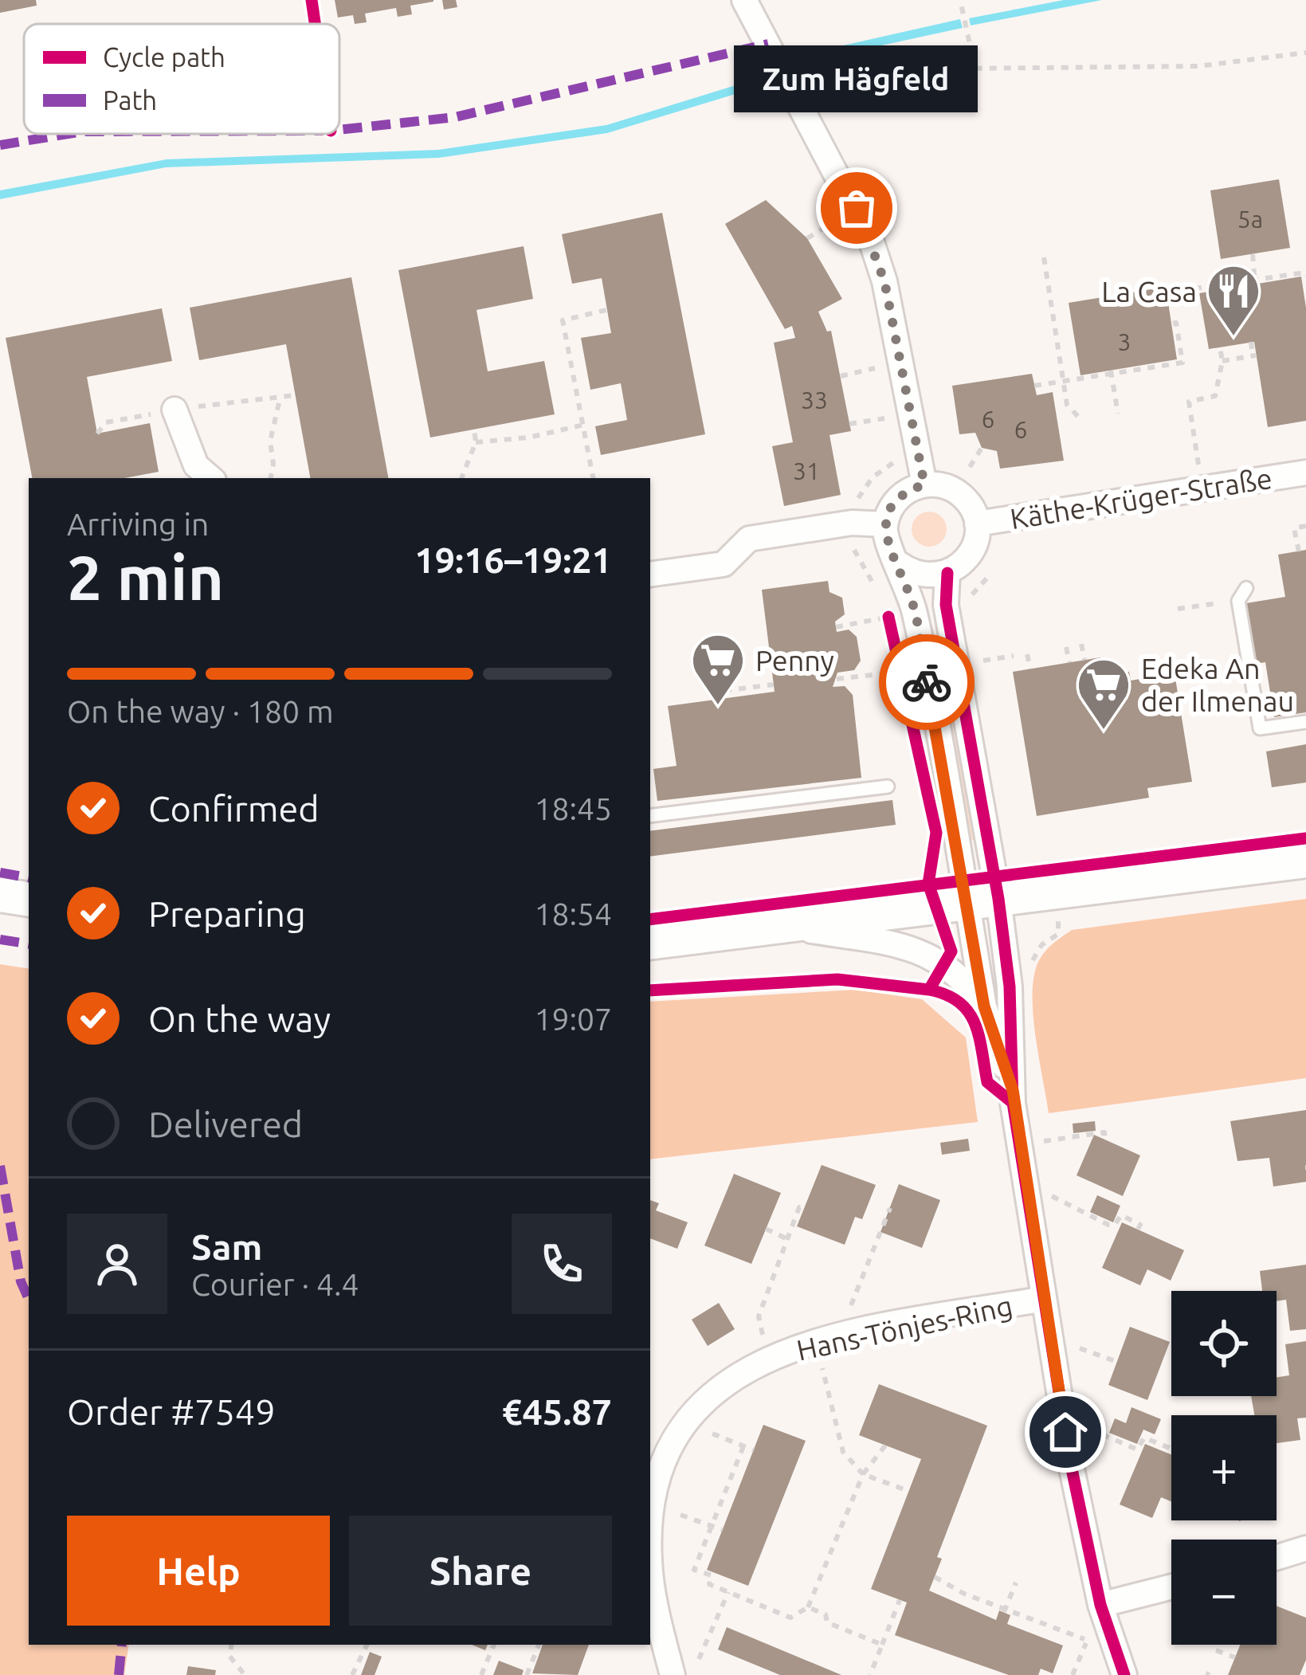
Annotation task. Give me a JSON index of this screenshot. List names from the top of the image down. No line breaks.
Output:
{"streets":{"street":["Käthe-Krüger-Straße","Hans-Tönjes-Ring"]},"places":{"other":["Zum Hägfeld"],"restaurant":["La Casa"],"supermarket":["Penny","Edeka An der Ilmenau"]},"house_numbers":["5a","3","33","6","6","31"],"legend":["Cycle path","Path"],"page":{"bubble":"Zum Hägfeld","heading":["2 min","Arriving in","19:16–19:21"],"panel":["Sam","Courier · 4.4","Order #7549","€45.87"],"bar":"On the way · 180 m","list":[["Confirmed","18:45"],["Preparing","18:54"],["On the way","19:07"],"Delivered"],"map_buttons":["+","−"],"buttons":["Help","Share"]}}
